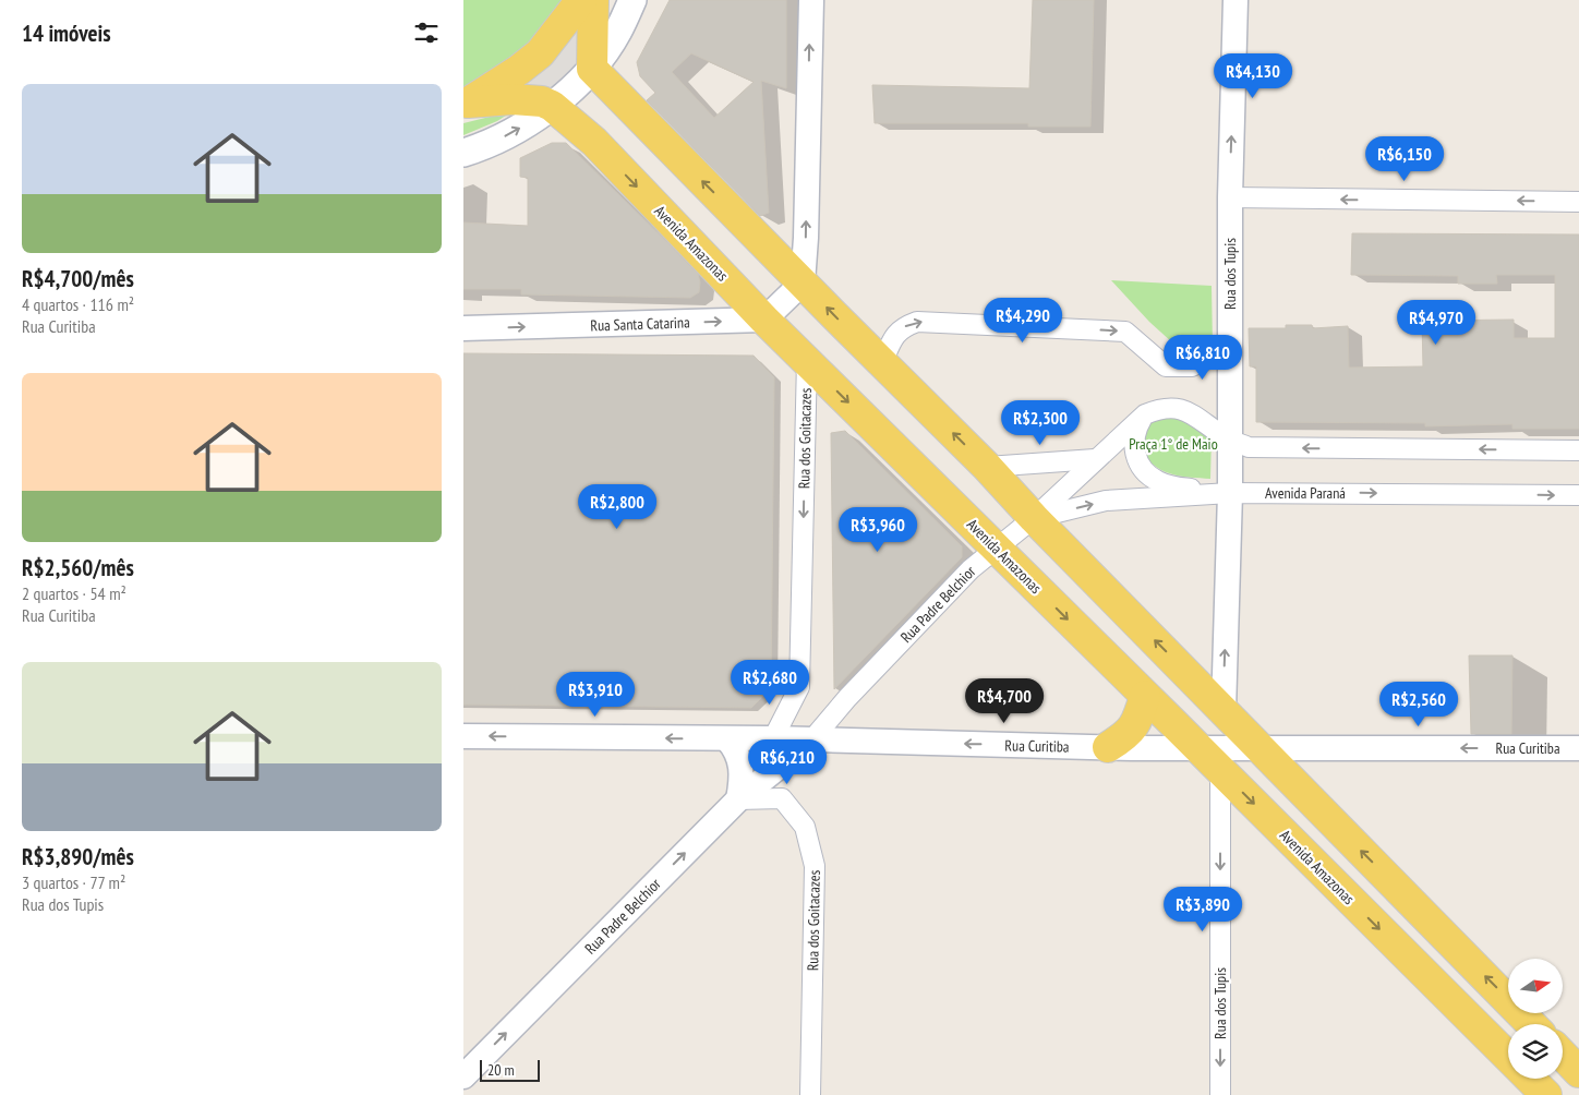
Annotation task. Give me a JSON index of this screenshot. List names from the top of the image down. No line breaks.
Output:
{"streets":{"main road":["Avenida Amazonas"],"street":["Rua dos Tupis","Rua Santa Catarina","Rua dos Goitacazes","Avenida Paraná","Rua Padre Belchior","Rua Curitiba"]},"crossings":[["Avenida Amazonas","Rua dos Tupis"],["Avenida Amazonas","Rua Santa Catarina"],["Avenida Amazonas","Rua dos Goitacazes"],["Avenida Amazonas","Avenida Paraná"],["Avenida Amazonas","Rua Padre Belchior"],["Avenida Amazonas","Rua Curitiba"],["Rua dos Tupis","Avenida Paraná"],["Rua dos Tupis","Rua Curitiba"],["Rua dos Goitacazes","Rua Padre Belchior"],["Rua dos Goitacazes","Rua Curitiba"],["Avenida Paraná","Rua Padre Belchior"],["Rua Padre Belchior","Rua Curitiba"]],"one_way":["Rua Santa Catarina","Rua dos Goitacazes","Rua Padre Belchior","Rua Curitiba"],"parks":["Praça 1° de Maio"],"scale_bar":"20 m","north":"right","page":{"heading":"14 imóveis","price":["R$4,130","R$6,150","R$4,290","R$4,970","R$6,810","R$2,300","R$2,800","R$3,960","R$2,680","R$3,910","R$4,700","R$2,560","R$6,210","R$3,890"],"list":[{"name":"R$4,700/mês","note":"4 quartos · 116 m² · Rua Curitiba"},{"name":"R$2,560/mês","note":"2 quartos · 54 m² · Rua Curitiba"},{"name":"R$3,890/mês","note":"3 quartos · 77 m² · Rua dos Tupis"}],"scale":"20 m"}}
